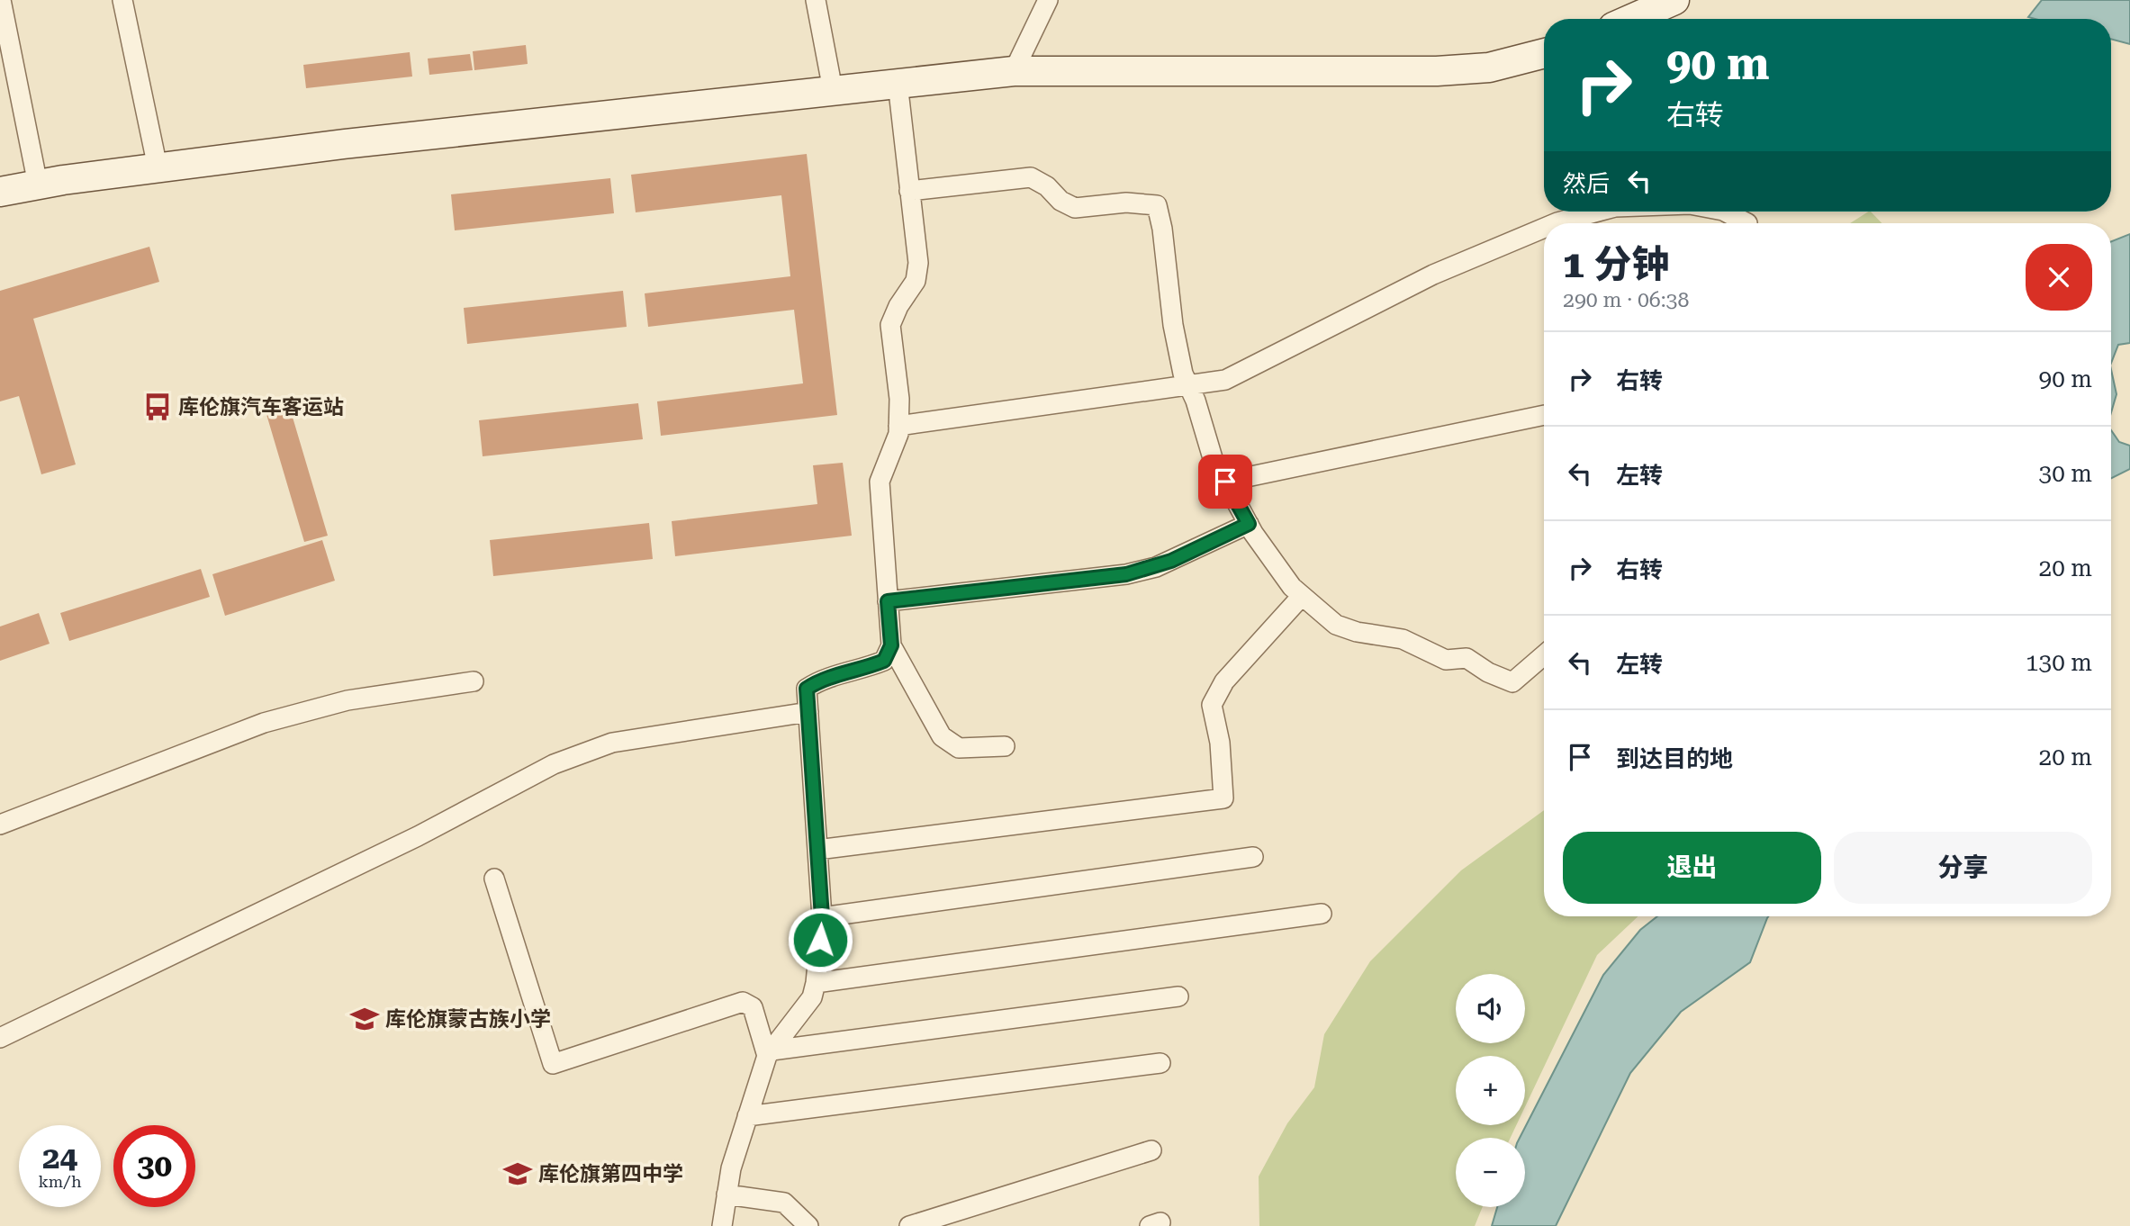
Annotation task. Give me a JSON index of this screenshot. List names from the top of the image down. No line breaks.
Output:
{"places":{"bus stop":["库伦旗汽车客运站"],"school or university":["库伦旗蒙古族小学","库伦旗第四中学"]},"page":{"turn":["90 m","右转"],"then":"然后","heading":["1 分钟","290 m · 06:38"],"list":[{"name":"右转","value":"90 m"},{"name":"左转","value":"30 m"},{"name":"右转","value":"20 m"},{"name":"左转","value":"130 m"},{"name":"到达目的地","value":"20 m"}],"buttons":["退出","分享"],"map_buttons":["+","−"],"speed":"24 km/h","limit":"30"}}
